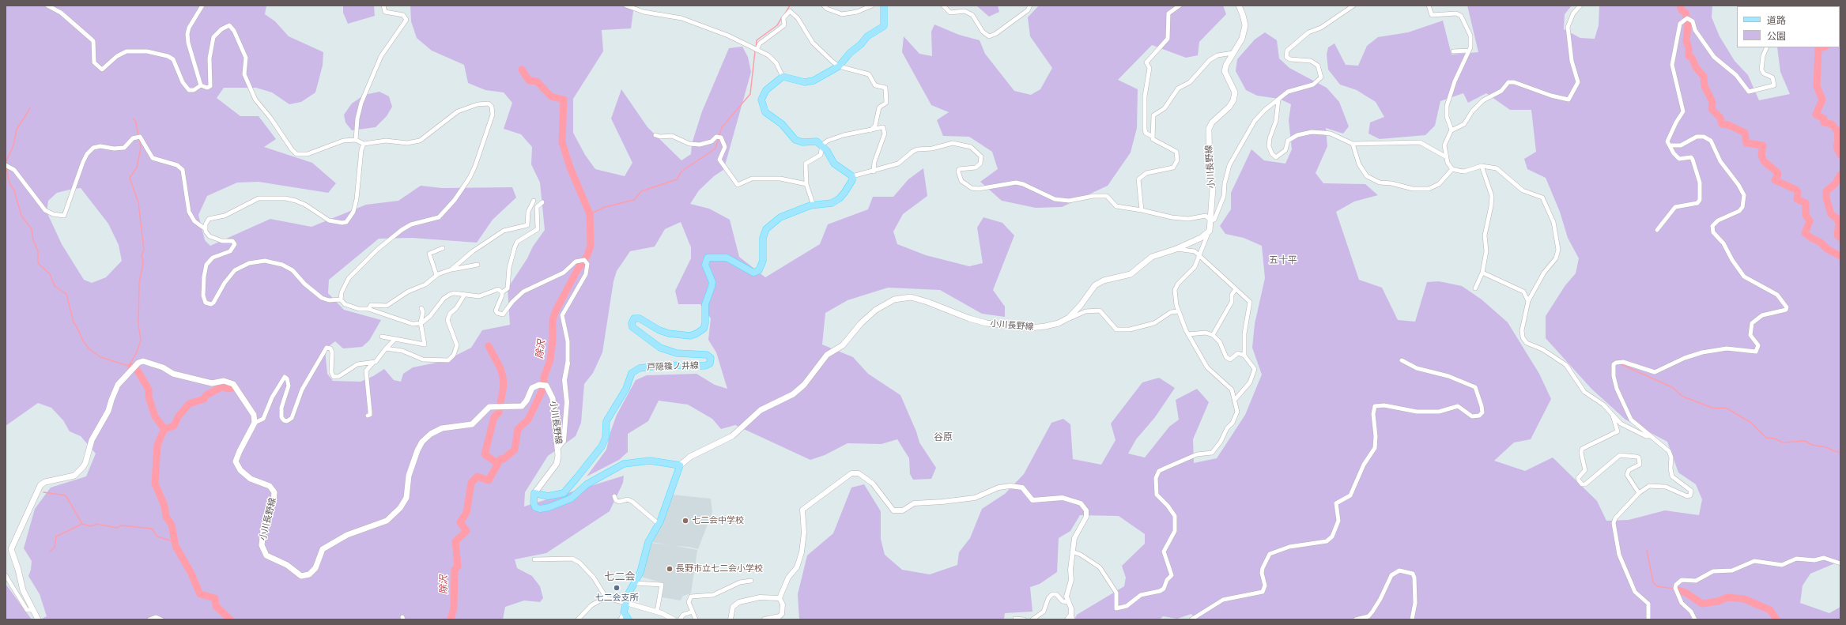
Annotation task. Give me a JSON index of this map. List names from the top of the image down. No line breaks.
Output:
{"streets":{"main road":["小川長野線","戸隠篠ノ井線"]},"crossings":[["小川長野線","戸隠篠ノ井線"]],"districts":["五十平","谷原","七二会"],"water":["除沢"],"places":["七二会中学校","長野市立七二会小学校","七二会支所"],"legend":["道路","公園"]}
